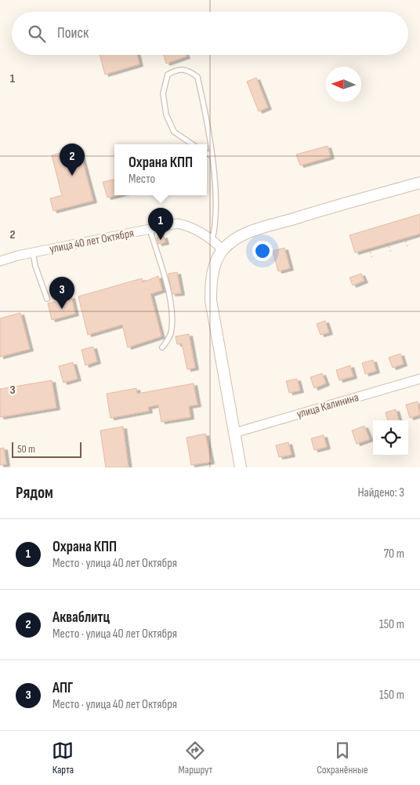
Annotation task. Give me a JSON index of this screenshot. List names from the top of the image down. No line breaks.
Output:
{"streets":{"street":["улица 40 лет Октября","улица Калинина"]},"scale_bar":"50 m","north":"left","page":{"search":"Поиск","pins":["2","1","3"],"popup":["Охрана КПП","Место"],"scale":"50 m","heading":["Рядом","Найдено: 3"],"list":[{"mark":"1","name":"Охрана КПП","note":"Место · улица 40 лет Октября","value":"70 m"},{"mark":"2","name":"Акваблитц","note":"Место · улица 40 лет Октября","value":"150 m"},{"mark":"3","name":"АПГ","note":"Место · улица 40 лет Октября","value":"150 m"}],"nav":["Карта","Маршрут","Сохранённые"]},"grid":{"rows":["1","2","3"]}}
